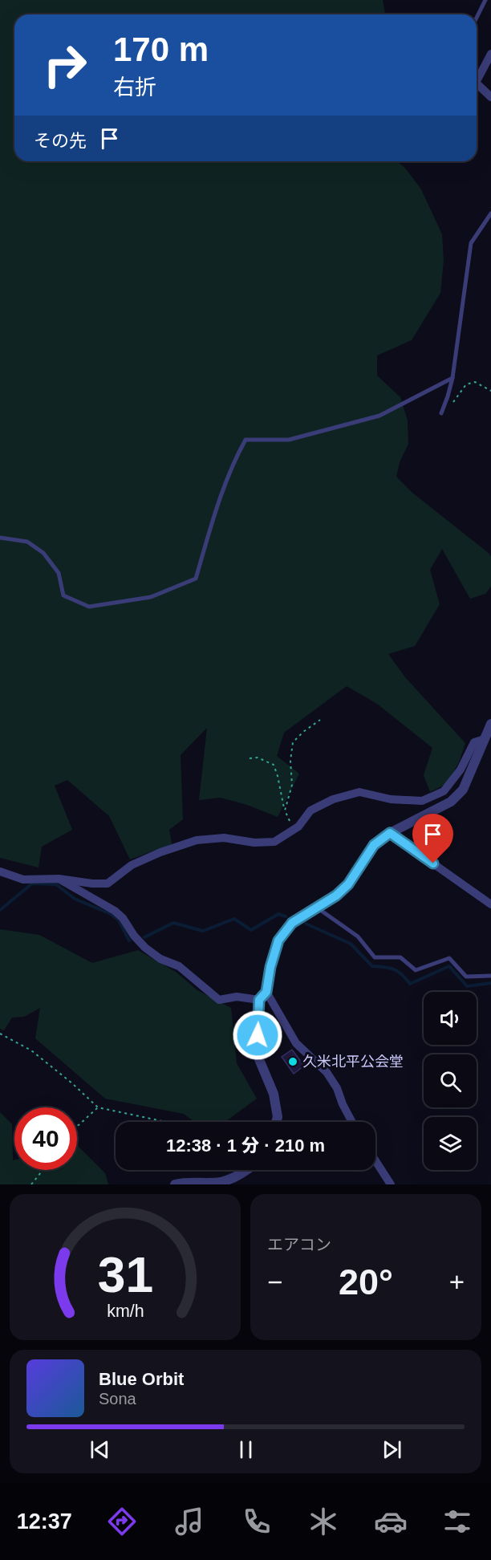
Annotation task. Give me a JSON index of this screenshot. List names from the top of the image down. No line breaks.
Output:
{"places":["久米北平公会堂"],"page":{"turn":["170 m","右折"],"then":"その先","limit":"40","trip":"12:38 · 1 分 · 210 m","tile":"エアコン","heat":["−","20°","+"],"song":["Blue Orbit","Sona"],"tabs":"12:37","gauge":["31","km/h"]}}
